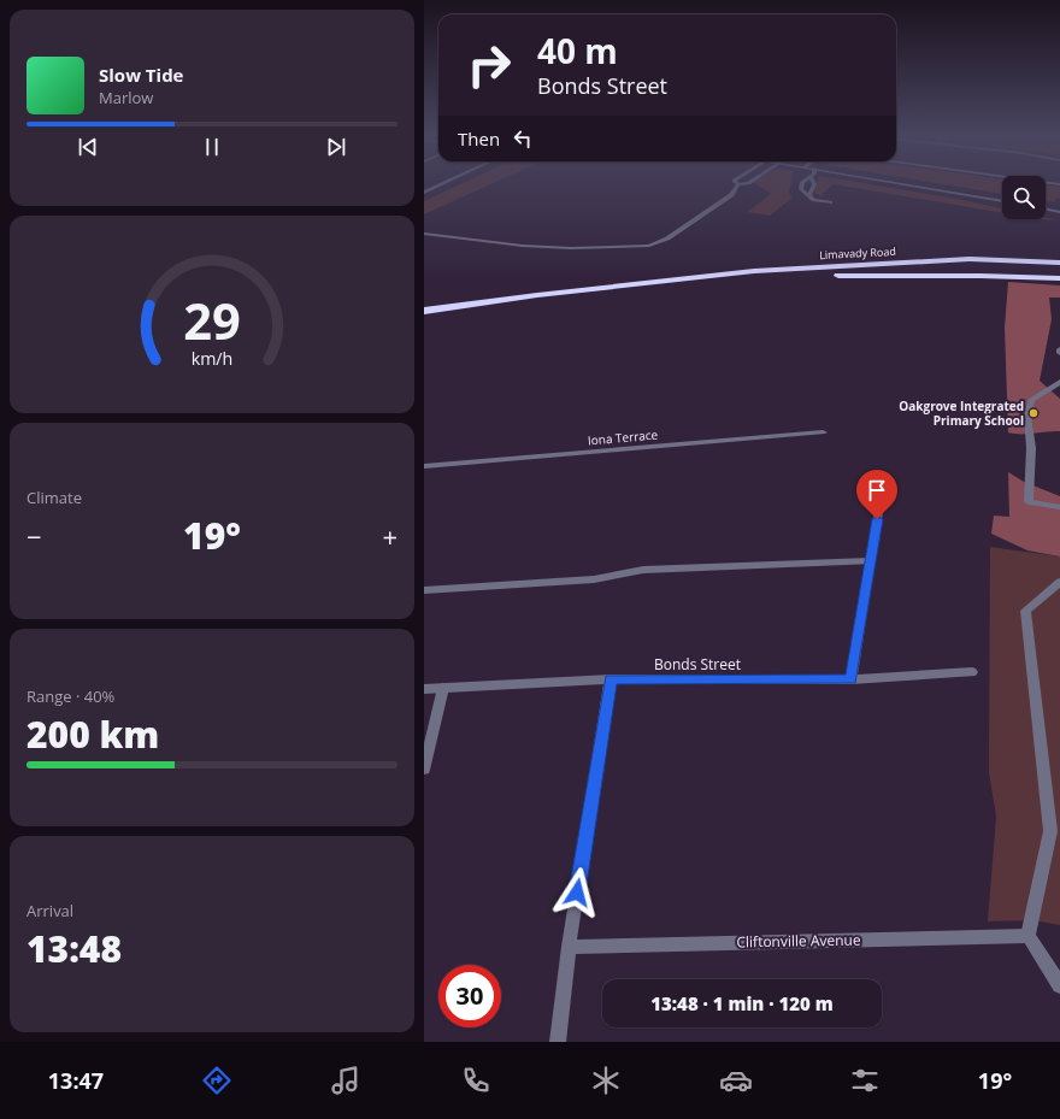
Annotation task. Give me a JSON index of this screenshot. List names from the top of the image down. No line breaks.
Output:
{"streets":{"highway":["Limavady Road"],"street":["Iona Terrace","Bonds Street","Cliftonville Avenue"]},"places":["Oakgrove Integrated Primary School"],"page":{"turn":["40 m","Bonds Street"],"song":["Slow Tide","Marlow"],"then":"Then","tile":["Climate",["Range · 40%","200 km"],["Arrival","13:48"]],"heat":["−","19°","+"],"limit":"30","trip":"13:48 · 1 min · 120 m","tabs":["13:47","19°"],"gauge":["29","km/h"]}}
